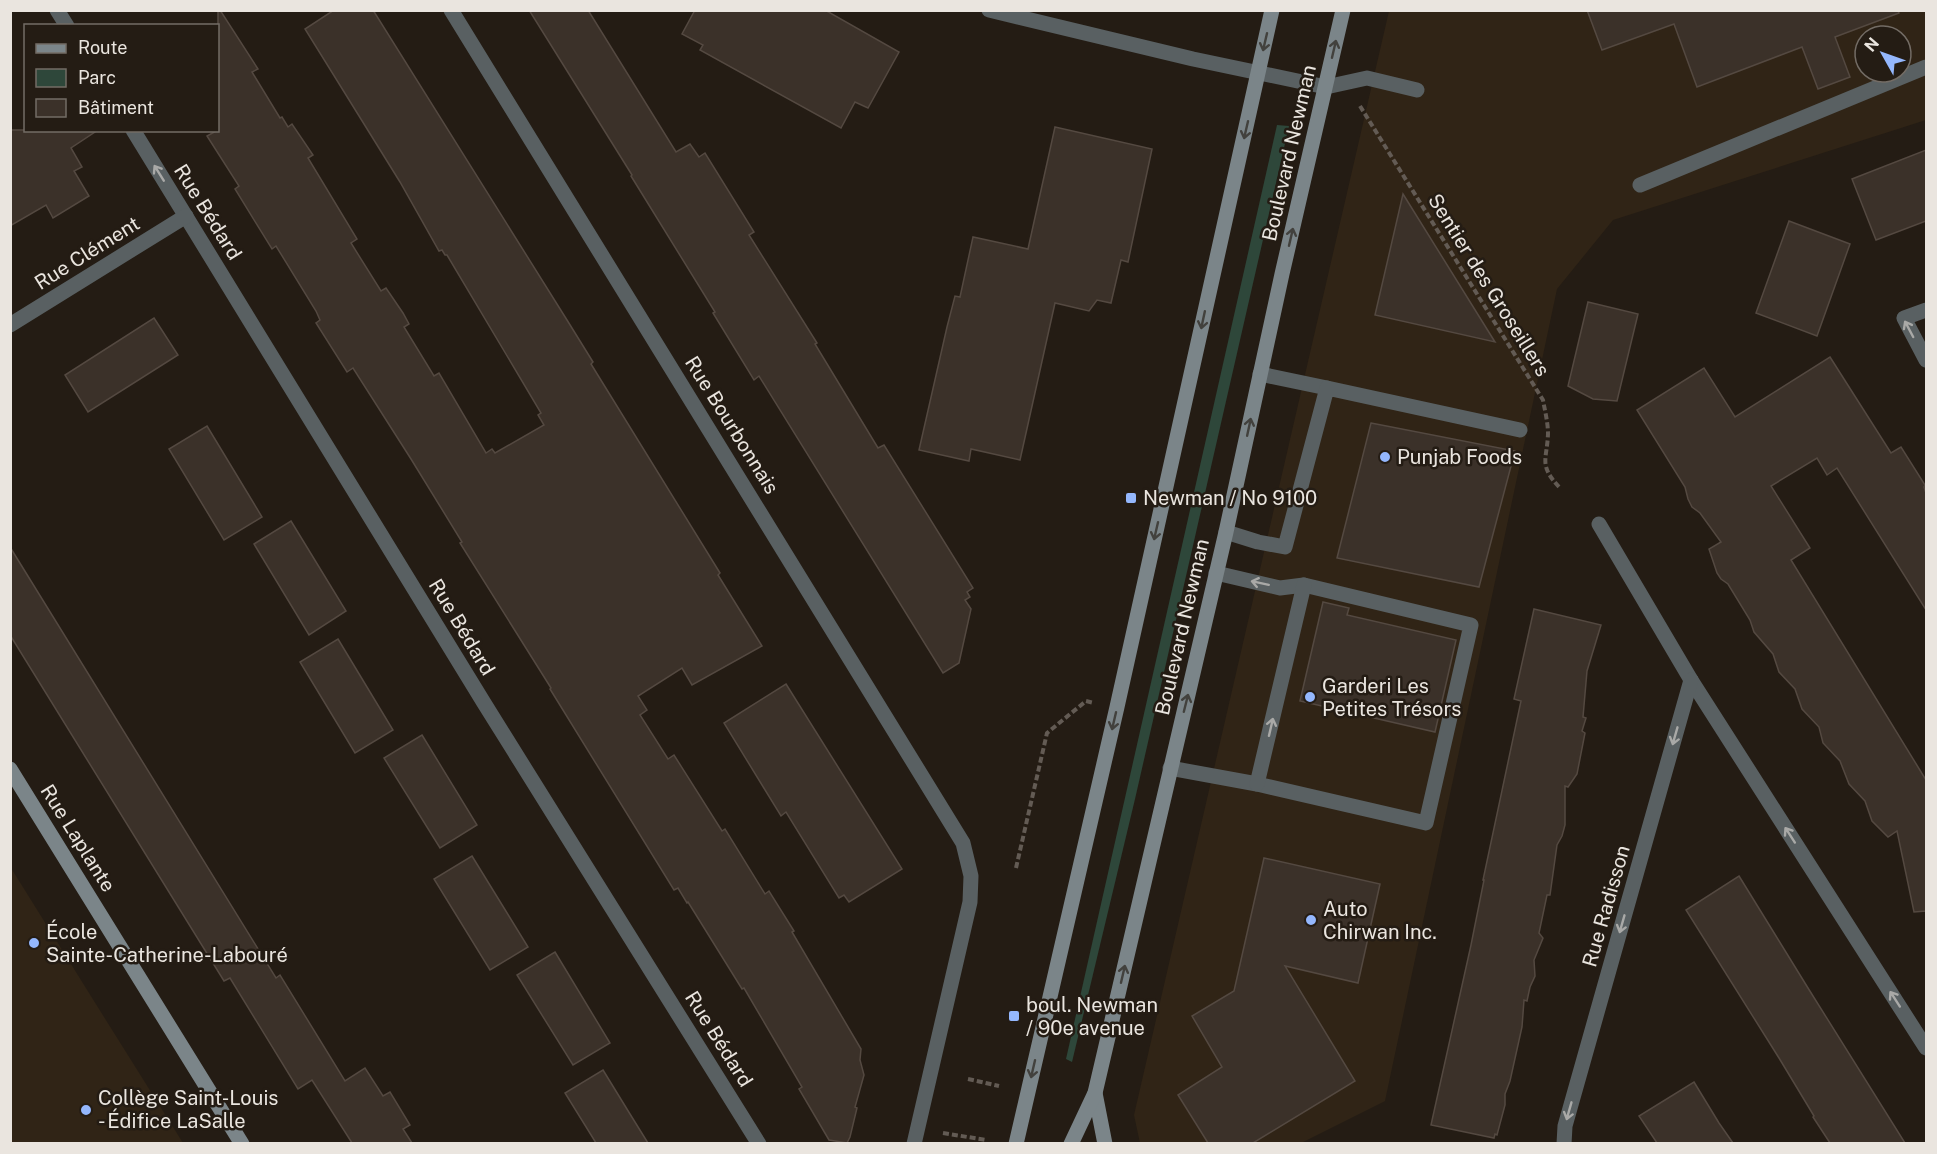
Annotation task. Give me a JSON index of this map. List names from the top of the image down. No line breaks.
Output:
{"streets":{"main road":["Boulevard Newman","Rue Laplante"],"street":["Rue Bédard","Rue Clément","Rue Bourbonnais","Rue Radisson"],"path":["Sentier des Groseillers"]},"crossings":[["Rue Bédard","Rue Clément"]],"one_way":["Rue Radisson"],"places":{"other":["Punjab Foods","Garderi Les Petites Trésors","Auto Chirwan Inc.","École Sainte-Catherine-Labouré","Collège Saint-Louis - Édifice LaSalle"],"transit":["Newman / No 9100","boul. Newman / 90e avenue"]},"legend":["Route","Parc","Bâtiment"],"north":"top left"}
